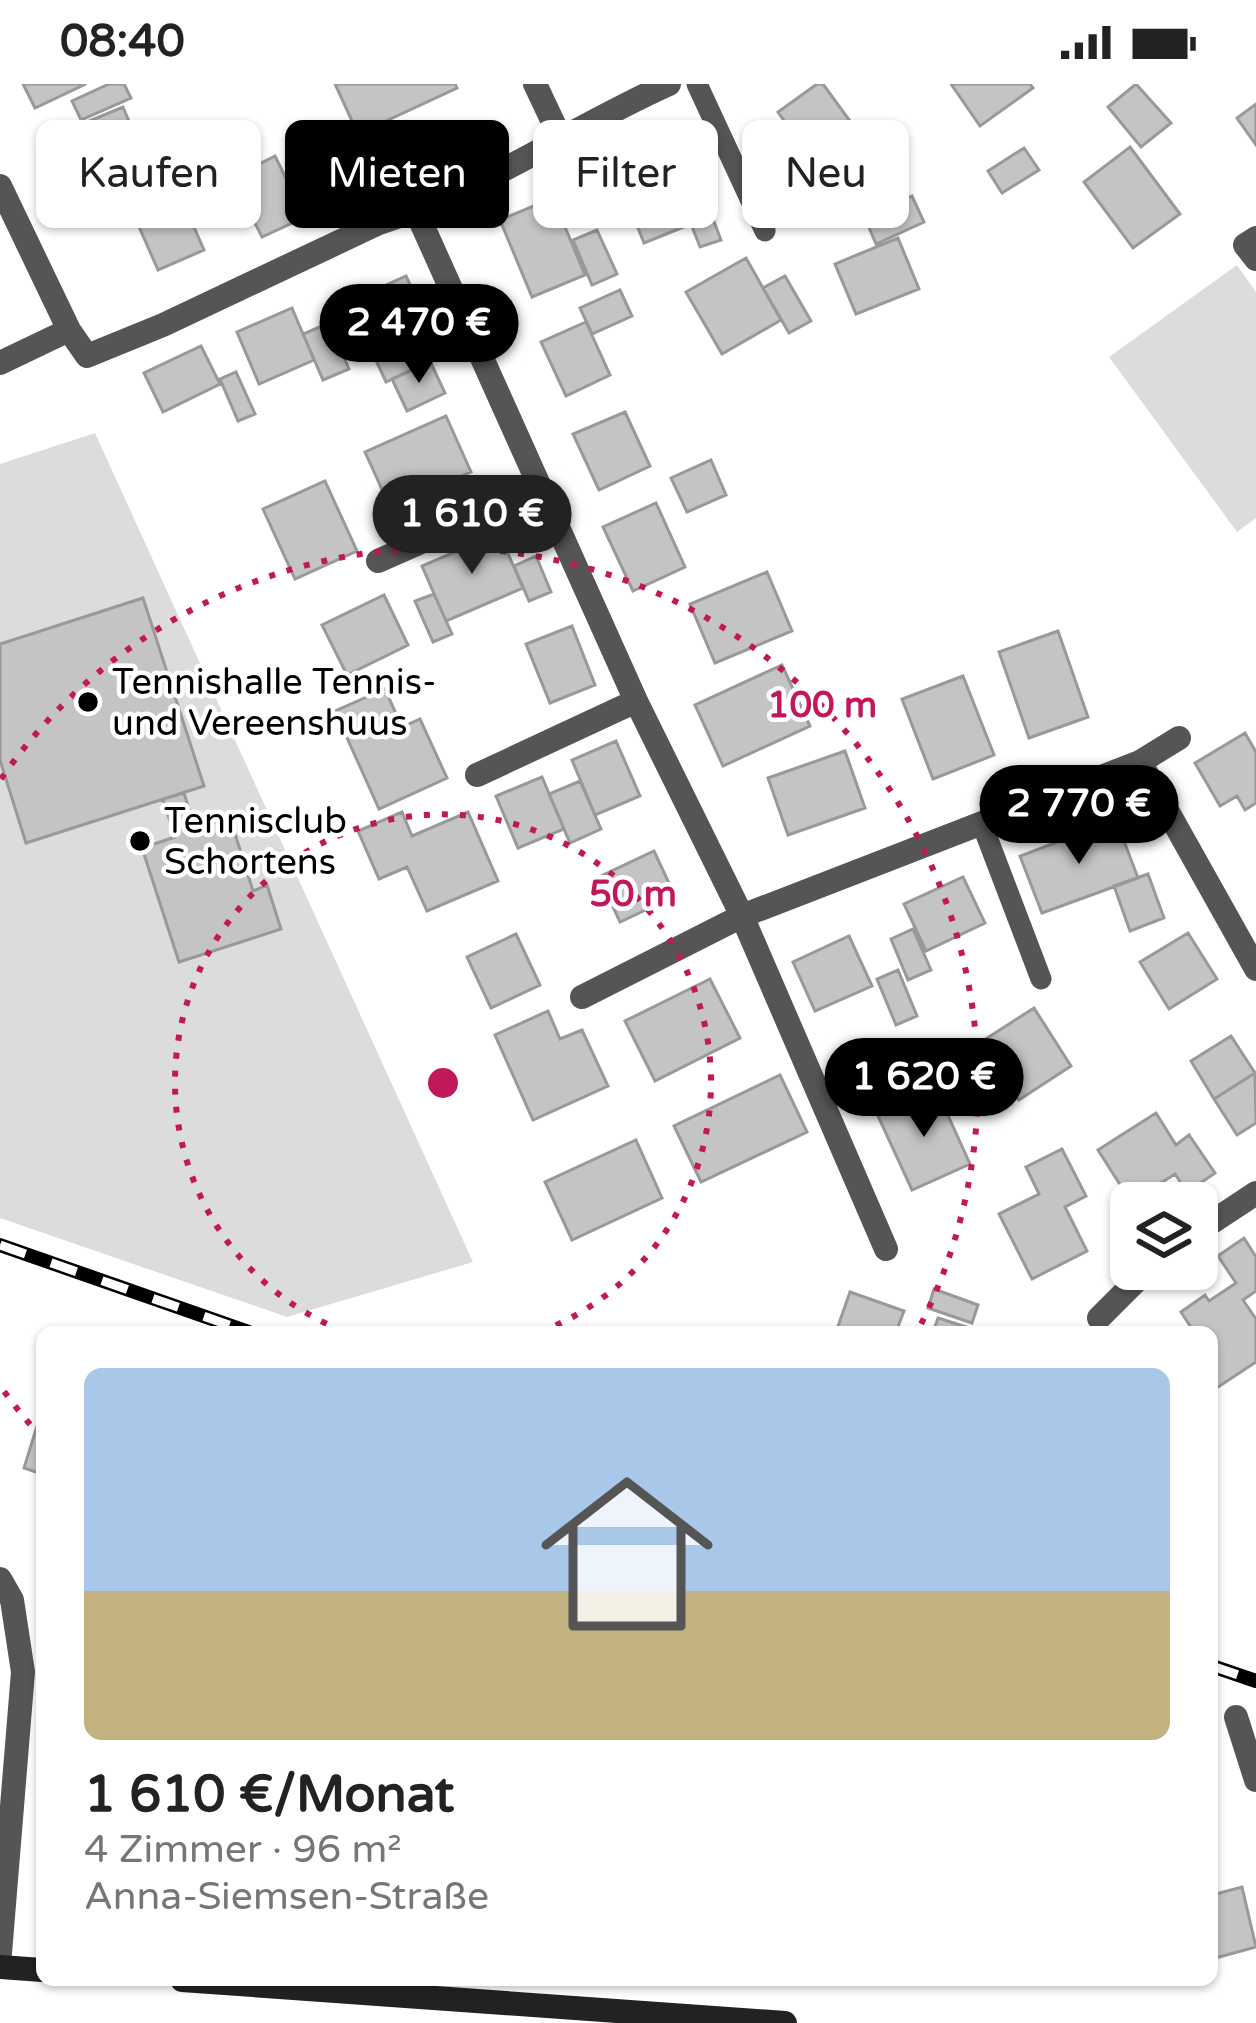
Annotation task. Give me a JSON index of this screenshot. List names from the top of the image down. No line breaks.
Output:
{"places":["Tennishalle Tennis- und Vereenshuus","Tennisclub Schortens"],"page":{"status":"08:40","chip":["Kaufen","Mieten","Filter","Neu"],"price":["2 470 €","1 610 €","2 770 €","1 620 €"],"list":[{"name":"1 610 €/Monat","note":"4 Zimmer · 96 m² · Anna-Siemsen-Straße"}]},"rings":["100 m","50 m"]}
